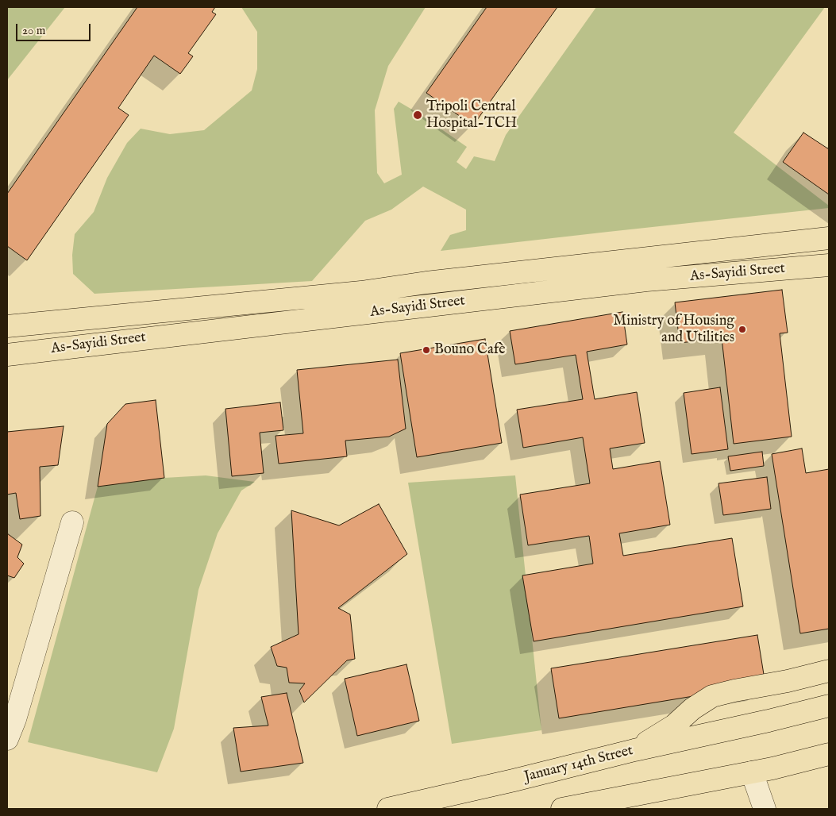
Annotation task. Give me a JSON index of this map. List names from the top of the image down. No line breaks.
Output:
{"streets":{"main road":["As-Sayidi Street","January 14th Street"]},"places":["Tripoli Central Hospital-TCH","Ministry of Housing and Utilities","Bouno Cafè"],"scale_bar":"20 m"}
